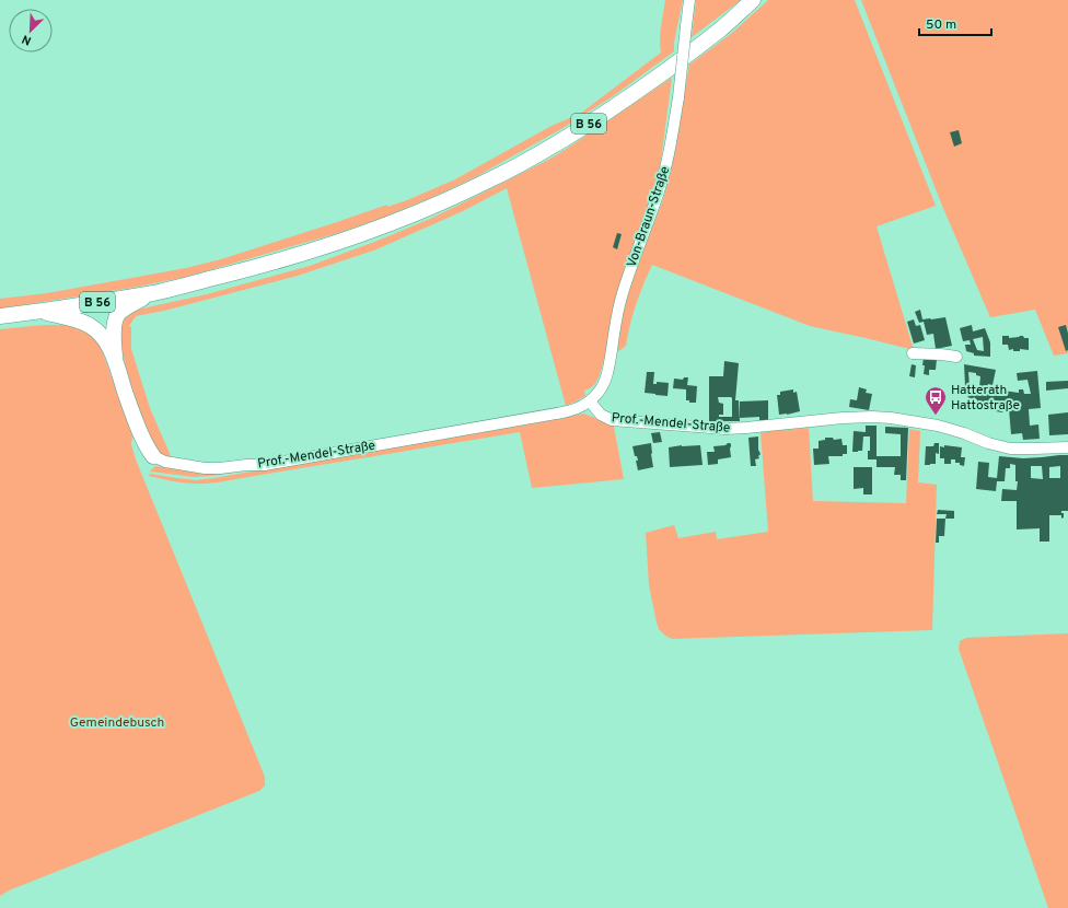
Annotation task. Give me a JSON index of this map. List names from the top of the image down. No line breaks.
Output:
{"streets":{"highway":["B 56"],"street":["Von-Braun-Straße","Prof.-Mendel-Straße"]},"crossings":[["Von-Braun-Straße","Prof.-Mendel-Straße"]],"parks":["Gemeindebusch"],"places":{"bus stop":["Hatterath Hattostraße"]},"scale_bar":"50 m","north":"bottom left"}
